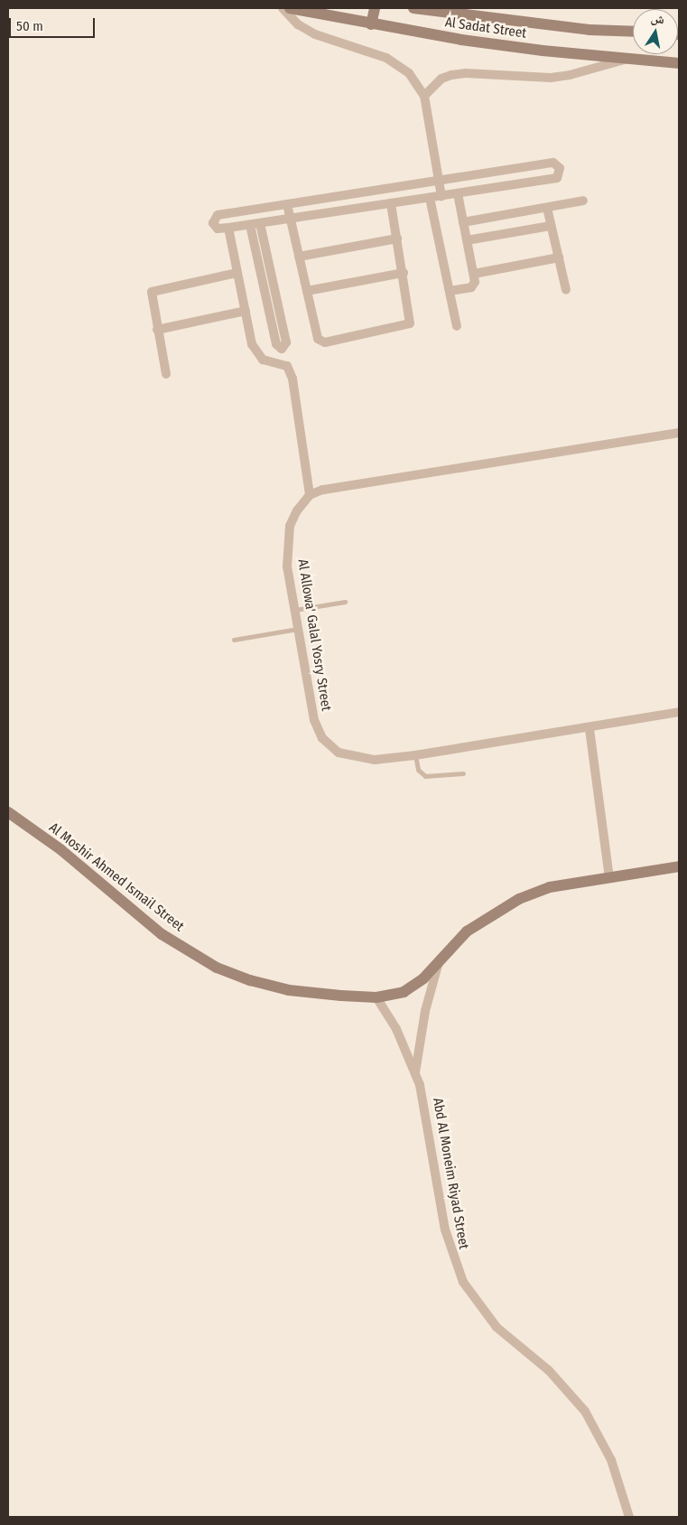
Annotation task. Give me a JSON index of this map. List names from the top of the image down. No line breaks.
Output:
{"streets":{"street":["Al Sadat Street","Al Allowa' Galal Yosry Street","Al Moshir Ahmed Ismail Street","Abd Al Moneim Riyad Street"]},"crossings":[["Al Moshir Ahmed Ismail Street","Abd Al Moneim Riyad Street"]],"scale_bar":"50 m","north":"top"}
